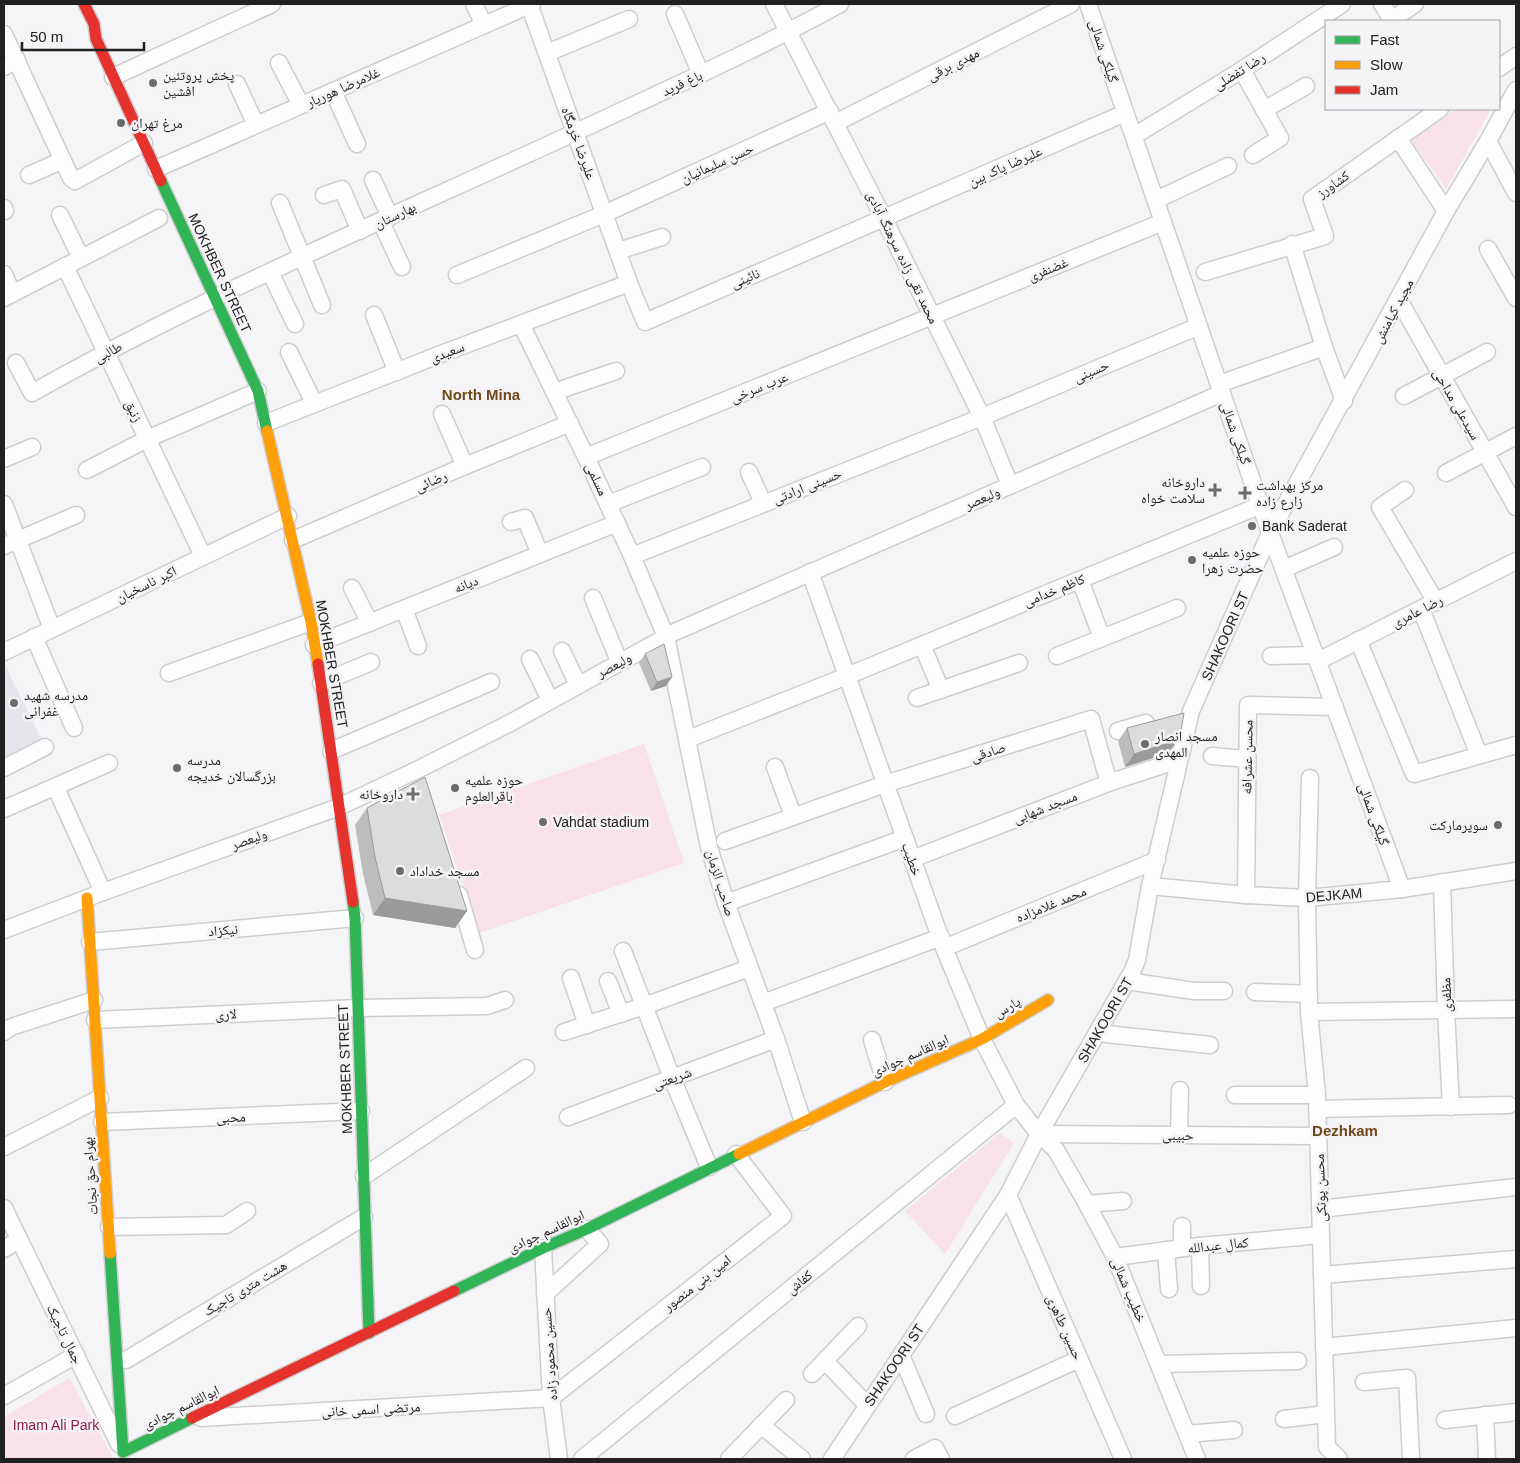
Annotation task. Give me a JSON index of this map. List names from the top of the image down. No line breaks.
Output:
{"streets":{"street":["گيلکی شمالی","مهدی برقی","رضا تفضلی","باغ فرید","غلامرضا هوریار","علیرضا خرمگاه","حسن سلیمانیان","علیرضا پاک بین","کشاورز","بهارستان","محمد تقی زاده سرهنگ آبادی","غضنفری","MOKHBER STREET","نائینی","مجید کیامنش","طالبی","سعیدی","حسینی","عرب سرخی","سیدعلی مداحی","زنبق","مسلمی","رضائی","حسینی ارادتی","ولیعصر","اکبر ناسخیان","دیانه","کاظم خدامی","رضا عامری","SHAKOORI ST","صادقی","محسن عشرافه","مسجد شهابی","خطیب","صاحب الزمان","DEJKAM","محمد غلامزاده","نیکزاد","مظفری","پارس","لاری","ابوالقاسم جوادی","شریعتی","محبی","حبیبی","بهرام حق نجات","محسن پونکی","کمال عبدالله","کفاش","امین بنی منصور","هشت متری تاجیک","خطیب شمالی","حسین طاهری","جمال تاجیک","حسین محمود زاده","مرتضی اسمی خانی"]},"crossings":[["گيلکی شمالی","رضا تفضلی"],["گيلکی شمالی","علیرضا پاک بین"],["گيلکی شمالی","غضنفری"],["گيلکی شمالی","مجید کیامنش"],["گيلکی شمالی","حسینی"],["گيلکی شمالی","ولیعصر"],["گيلکی شمالی","کاظم خدامی"],["گيلکی شمالی","رضا عامری"],["گيلکی شمالی","SHAKOORI ST"],["گيلکی شمالی","محسن عشرافه"],["گيلکی شمالی","DEJKAM"],["مهدی برقی","حسن سلیمانیان"],["مهدی برقی","محمد تقی زاده سرهنگ آبادی"],["باغ فرید","علیرضا خرمگاه"],["باغ فرید","بهارستان"],["باغ فرید","محمد تقی زاده سرهنگ آبادی"],["غلامرضا هوریار","علیرضا خرمگاه"],["غلامرضا هوریار","MOKHBER STREET"],["علیرضا خرمگاه","حسن سلیمانیان"],["علیرضا خرمگاه","بهارستان"],["علیرضا خرمگاه","نائینی"],["علیرضا خرمگاه","سعیدی"],["حسن سلیمانیان","محمد تقی زاده سرهنگ آبادی"],["علیرضا پاک بین","محمد تقی زاده سرهنگ آبادی"],["علیرضا پاک بین","نائینی"],["بهارستان","MOKHBER STREET"],["بهارستان","طالبی"],["محمد تقی زاده سرهنگ آبادی","غضنفری"],["محمد تقی زاده سرهنگ آبادی","نائینی"],["محمد تقی زاده سرهنگ آبادی","حسینی"],["محمد تقی زاده سرهنگ آبادی","عرب سرخی"],["محمد تقی زاده سرهنگ آبادی","حسینی ارادتی"],["محمد تقی زاده سرهنگ آبادی","ولیعصر"],["غضنفری","عرب سرخی"],["MOKHBER STREET","طالبی"],["MOKHBER STREET","سعیدی"],["MOKHBER STREET","رضائی"],["MOKHBER STREET","ولیعصر"],["MOKHBER STREET","اکبر ناسخیان"],["MOKHBER STREET","دیانه"],["MOKHBER STREET","نیکزاد"],["MOKHBER STREET","لاری"],["MOKHBER STREET","ابوالقاسم جوادی"],["MOKHBER STREET","محبی"],["MOKHBER STREET","هشت متری تاجیک"],["نائینی","سعیدی"],["مجید کیامنش","سیدعلی مداحی"],["مجید کیامنش","SHAKOORI ST"],["طالبی","زنبق"],["سعیدی","مسلمی"],["حسینی","حسینی ارادتی"],["عرب سرخی","مسلمی"],["زنبق","اکبر ناسخیان"],["مسلمی","رضائی"],["مسلمی","حسینی ارادتی"],["مسلمی","ولیعصر"],["مسلمی","دیانه"],["مسلمی","صاحب الزمان"],["ولیعصر","خطیب"],["ولیعصر","صاحب الزمان"],["ولیعصر","بهرام حق نجات"],["کاظم خدامی","خطیب"],["کاظم خدامی","صاحب الزمان"],["SHAKOORI ST","مسجد شهابی"],["SHAKOORI ST","خطیب"],["SHAKOORI ST","DEJKAM"],["SHAKOORI ST","محمد غلامزاده"],["SHAKOORI ST","حبیبی"],["SHAKOORI ST","خطیب شمالی"],["SHAKOORI ST","حسین طاهری"],["صادقی","مسجد شهابی"],["صادقی","خطیب"],["محسن عشرافه","DEJKAM"],["مسجد شهابی","خطیب"],["خطیب","محمد غلامزاده"],["خطیب","پارس"],["خطیب","ابوالقاسم جوادی"],["خطیب","حبیبی"],["خطیب","کفاش"],["خطیب","خطیب شمالی"],["صاحب الزمان","محمد غلامزاده"],["صاحب الزمان","ابوالقاسم جوادی"],["صاحب الزمان","شریعتی"],["DEJKAM","مظفری"],["DEJKAM","محسن پونکی"],["نیکزاد","بهرام حق نجات"],["پارس","ابوالقاسم جوادی"],["لاری","بهرام حق نجات"],["ابوالقاسم جوادی","بهرام حق نجات"],["ابوالقاسم جوادی","امین بنی منصور"],["ابوالقاسم جوادی","جمال تاجیک"],["ابوالقاسم جوادی","حسین محمود زاده"],["ابوالقاسم جوادی","مرتضی اسمی خانی"],["محبی","بهرام حق نجات"],["حبیبی","محسن پونکی"],["حبیبی","خطیب شمالی"],["بهرام حق نجات","جمال تاجیک"],["محسن پونکی","کمال عبدالله"],["کمال عبدالله","خطیب شمالی"],["امین بنی منصور","حسین محمود زاده"],["امین بنی منصور","مرتضی اسمی خانی"],["حسین محمود زاده","مرتضی اسمی خانی"]],"districts":["North Mina","Dezhkam"],"parks":["Imam Ali Park"],"places":{"other":["پخش پروتئین افشین","مرغ تهران","Bank Saderat","حوزه علمیه حضرت زهرا","مدرسه شهید غفرانی","مسجد انصار المهدی","مدرسه بزرگسالان خدیجه","حوزه علمیه باقرالعلوم","Vahdat stadium","سوپرمارکت","مسجد خداداد"],"health":["داروخانه سلامت خواه","مرکز بهداشت زارع زاده","داروخانه"]},"legend":["Fast","Slow","Jam"],"scale_bar":"50 m"}
